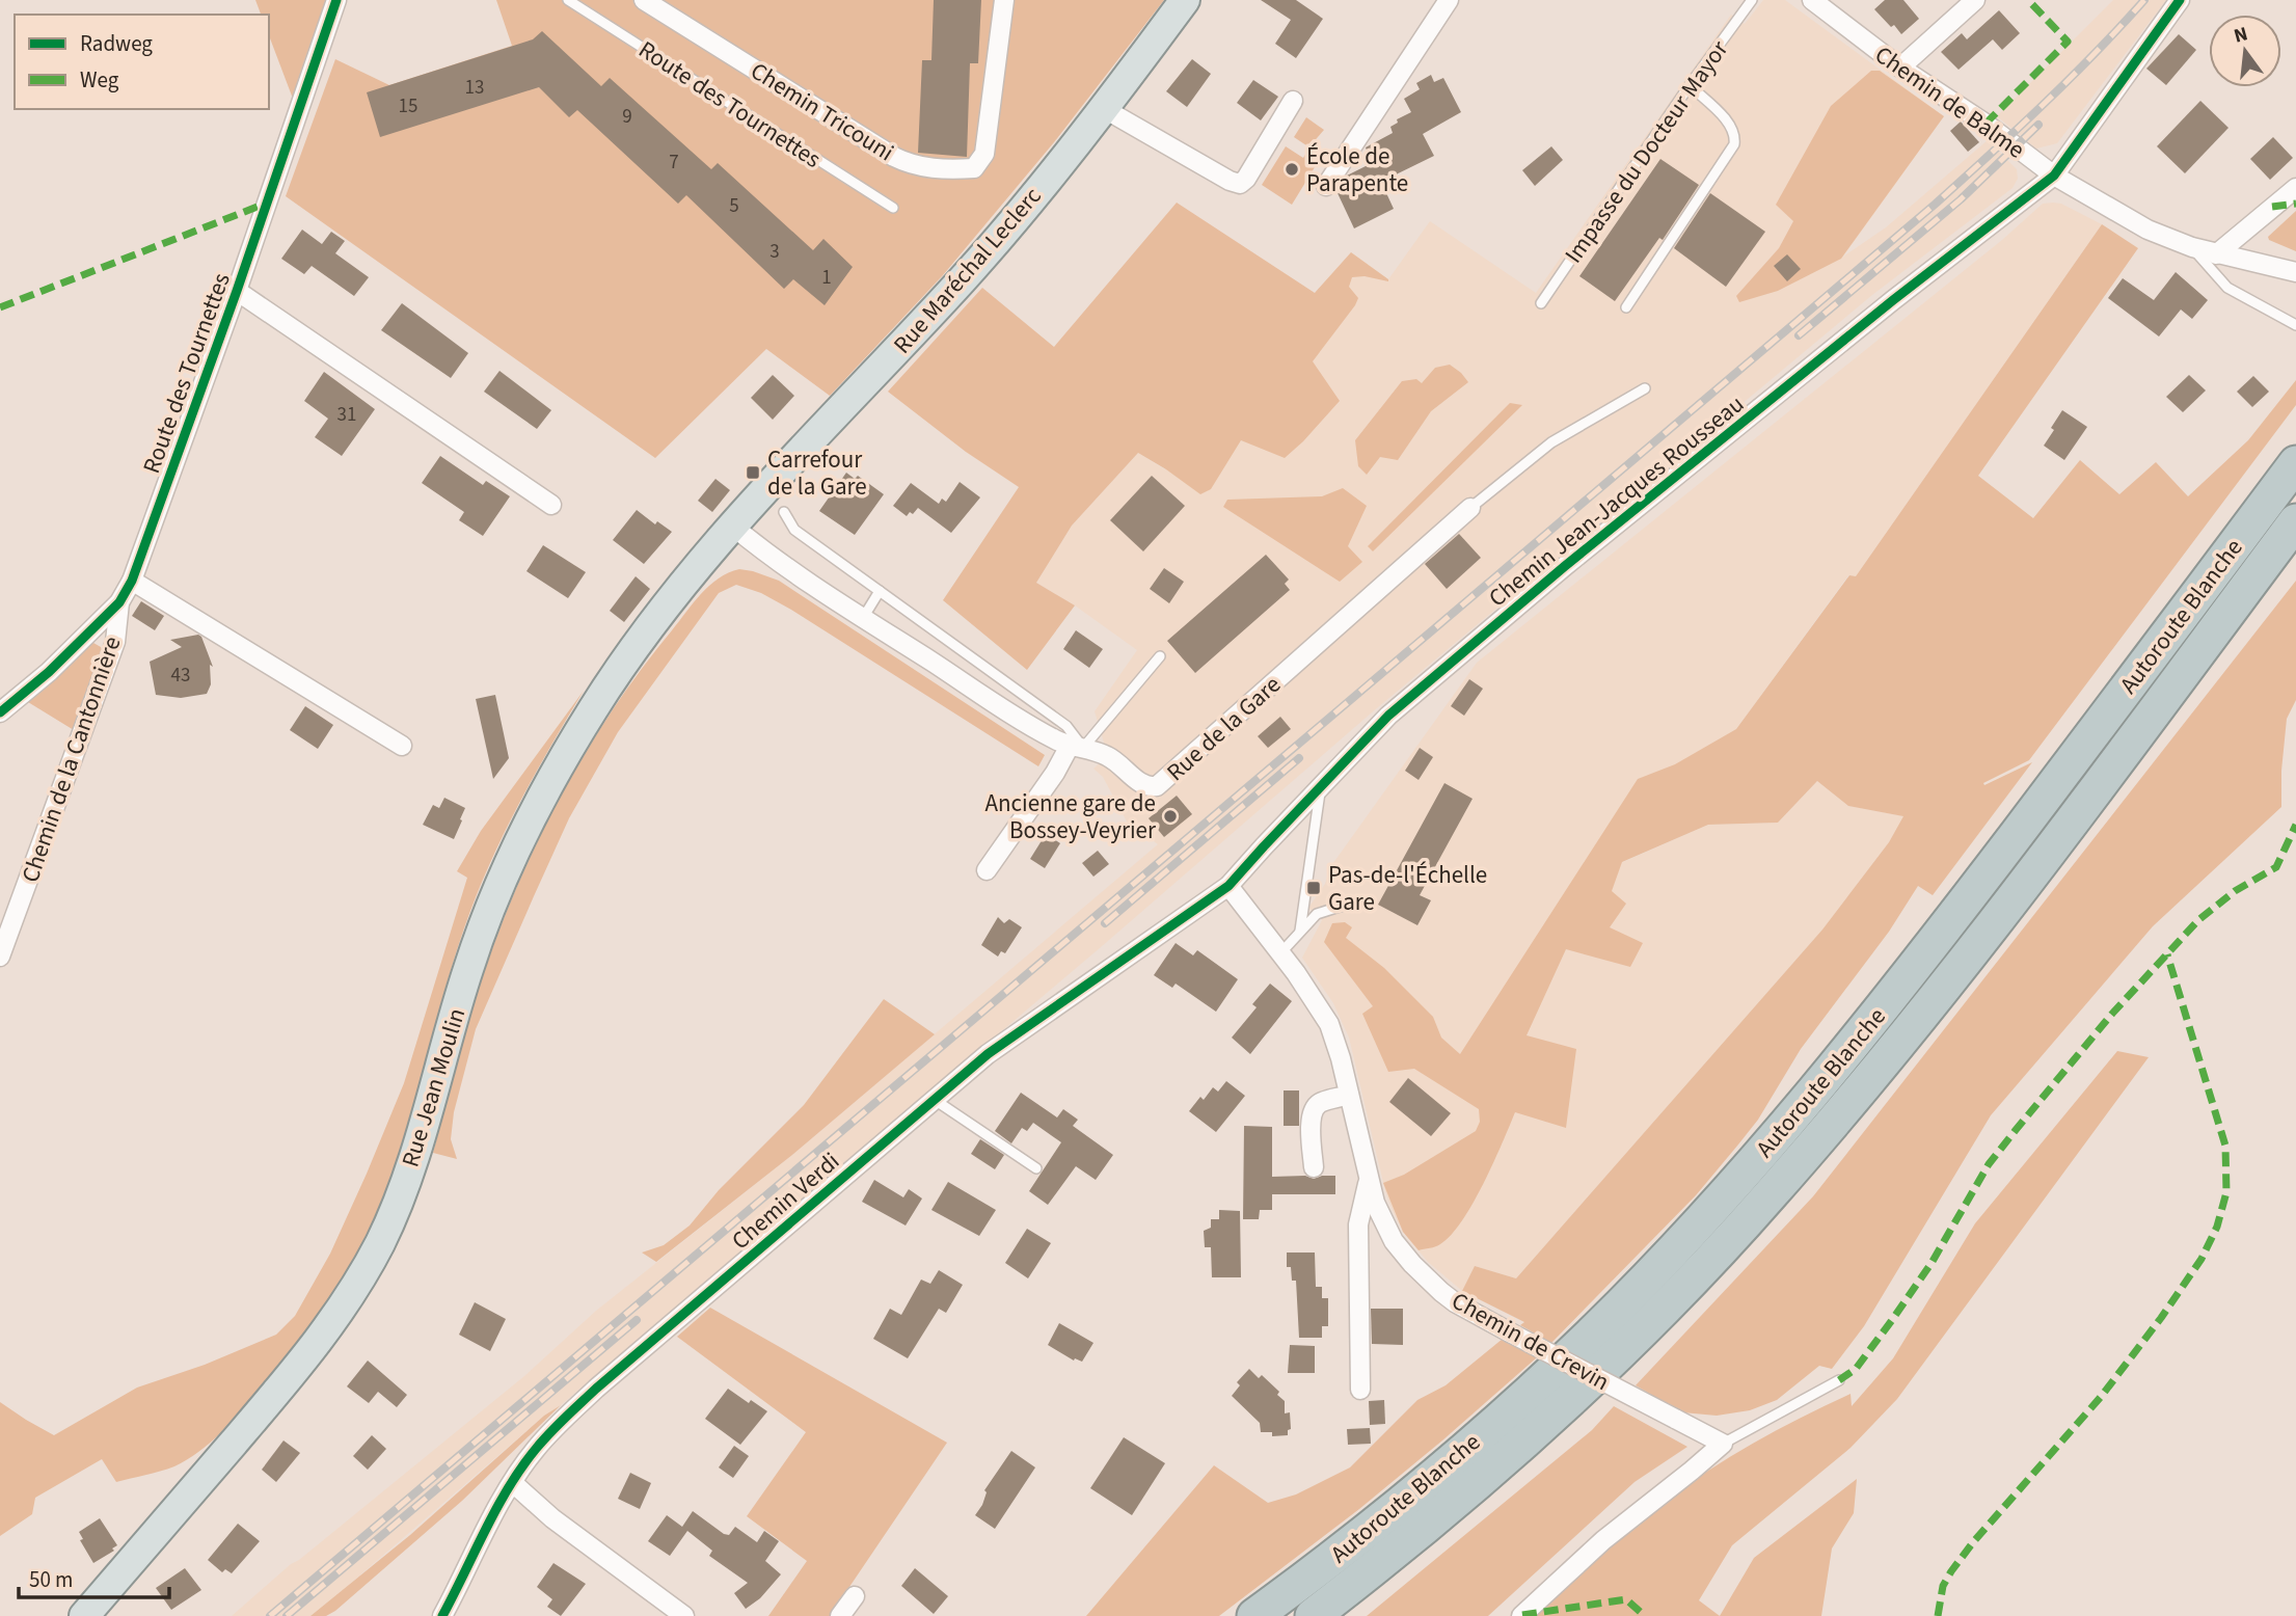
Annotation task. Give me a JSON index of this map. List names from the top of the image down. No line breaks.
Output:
{"streets":{"highway":["Autoroute Blanche"],"main road":["Rue Maréchal Leclerc","Rue Jean Moulin"],"street":["Chemin de Balme","Route des Tournettes","Chemin Tricouni","Chemin Jean-Jacques Rousseau","Rue de la Gare","Chemin de la Cantonnière","Chemin Verdi","Chemin de Crevin"],"lane":["Impasse du Docteur Mayor"]},"crossings":[["Chemin de Balme","Chemin Jean-Jacques Rousseau"],["Route des Tournettes","Chemin de la Cantonnière"],["Rue Maréchal Leclerc","Rue de la Gare"],["Rue Maréchal Leclerc","Rue Jean Moulin"],["Chemin Jean-Jacques Rousseau","Chemin Verdi"],["Chemin Jean-Jacques Rousseau","Chemin de Crevin"],["Rue de la Gare","Rue Jean Moulin"],["Chemin Verdi","Chemin de Crevin"]],"places":{"other":["École de Parapente","Ancienne gare de Bossey-Veyrier"],"transit":["Carrefour de la Gare","Pas-de-l'Échelle Gare"]},"house_numbers":["13","15","9","7","5","3","1","31","43"],"legend":["Radweg","Weg"],"scale_bar":"50 m","north":"top"}
